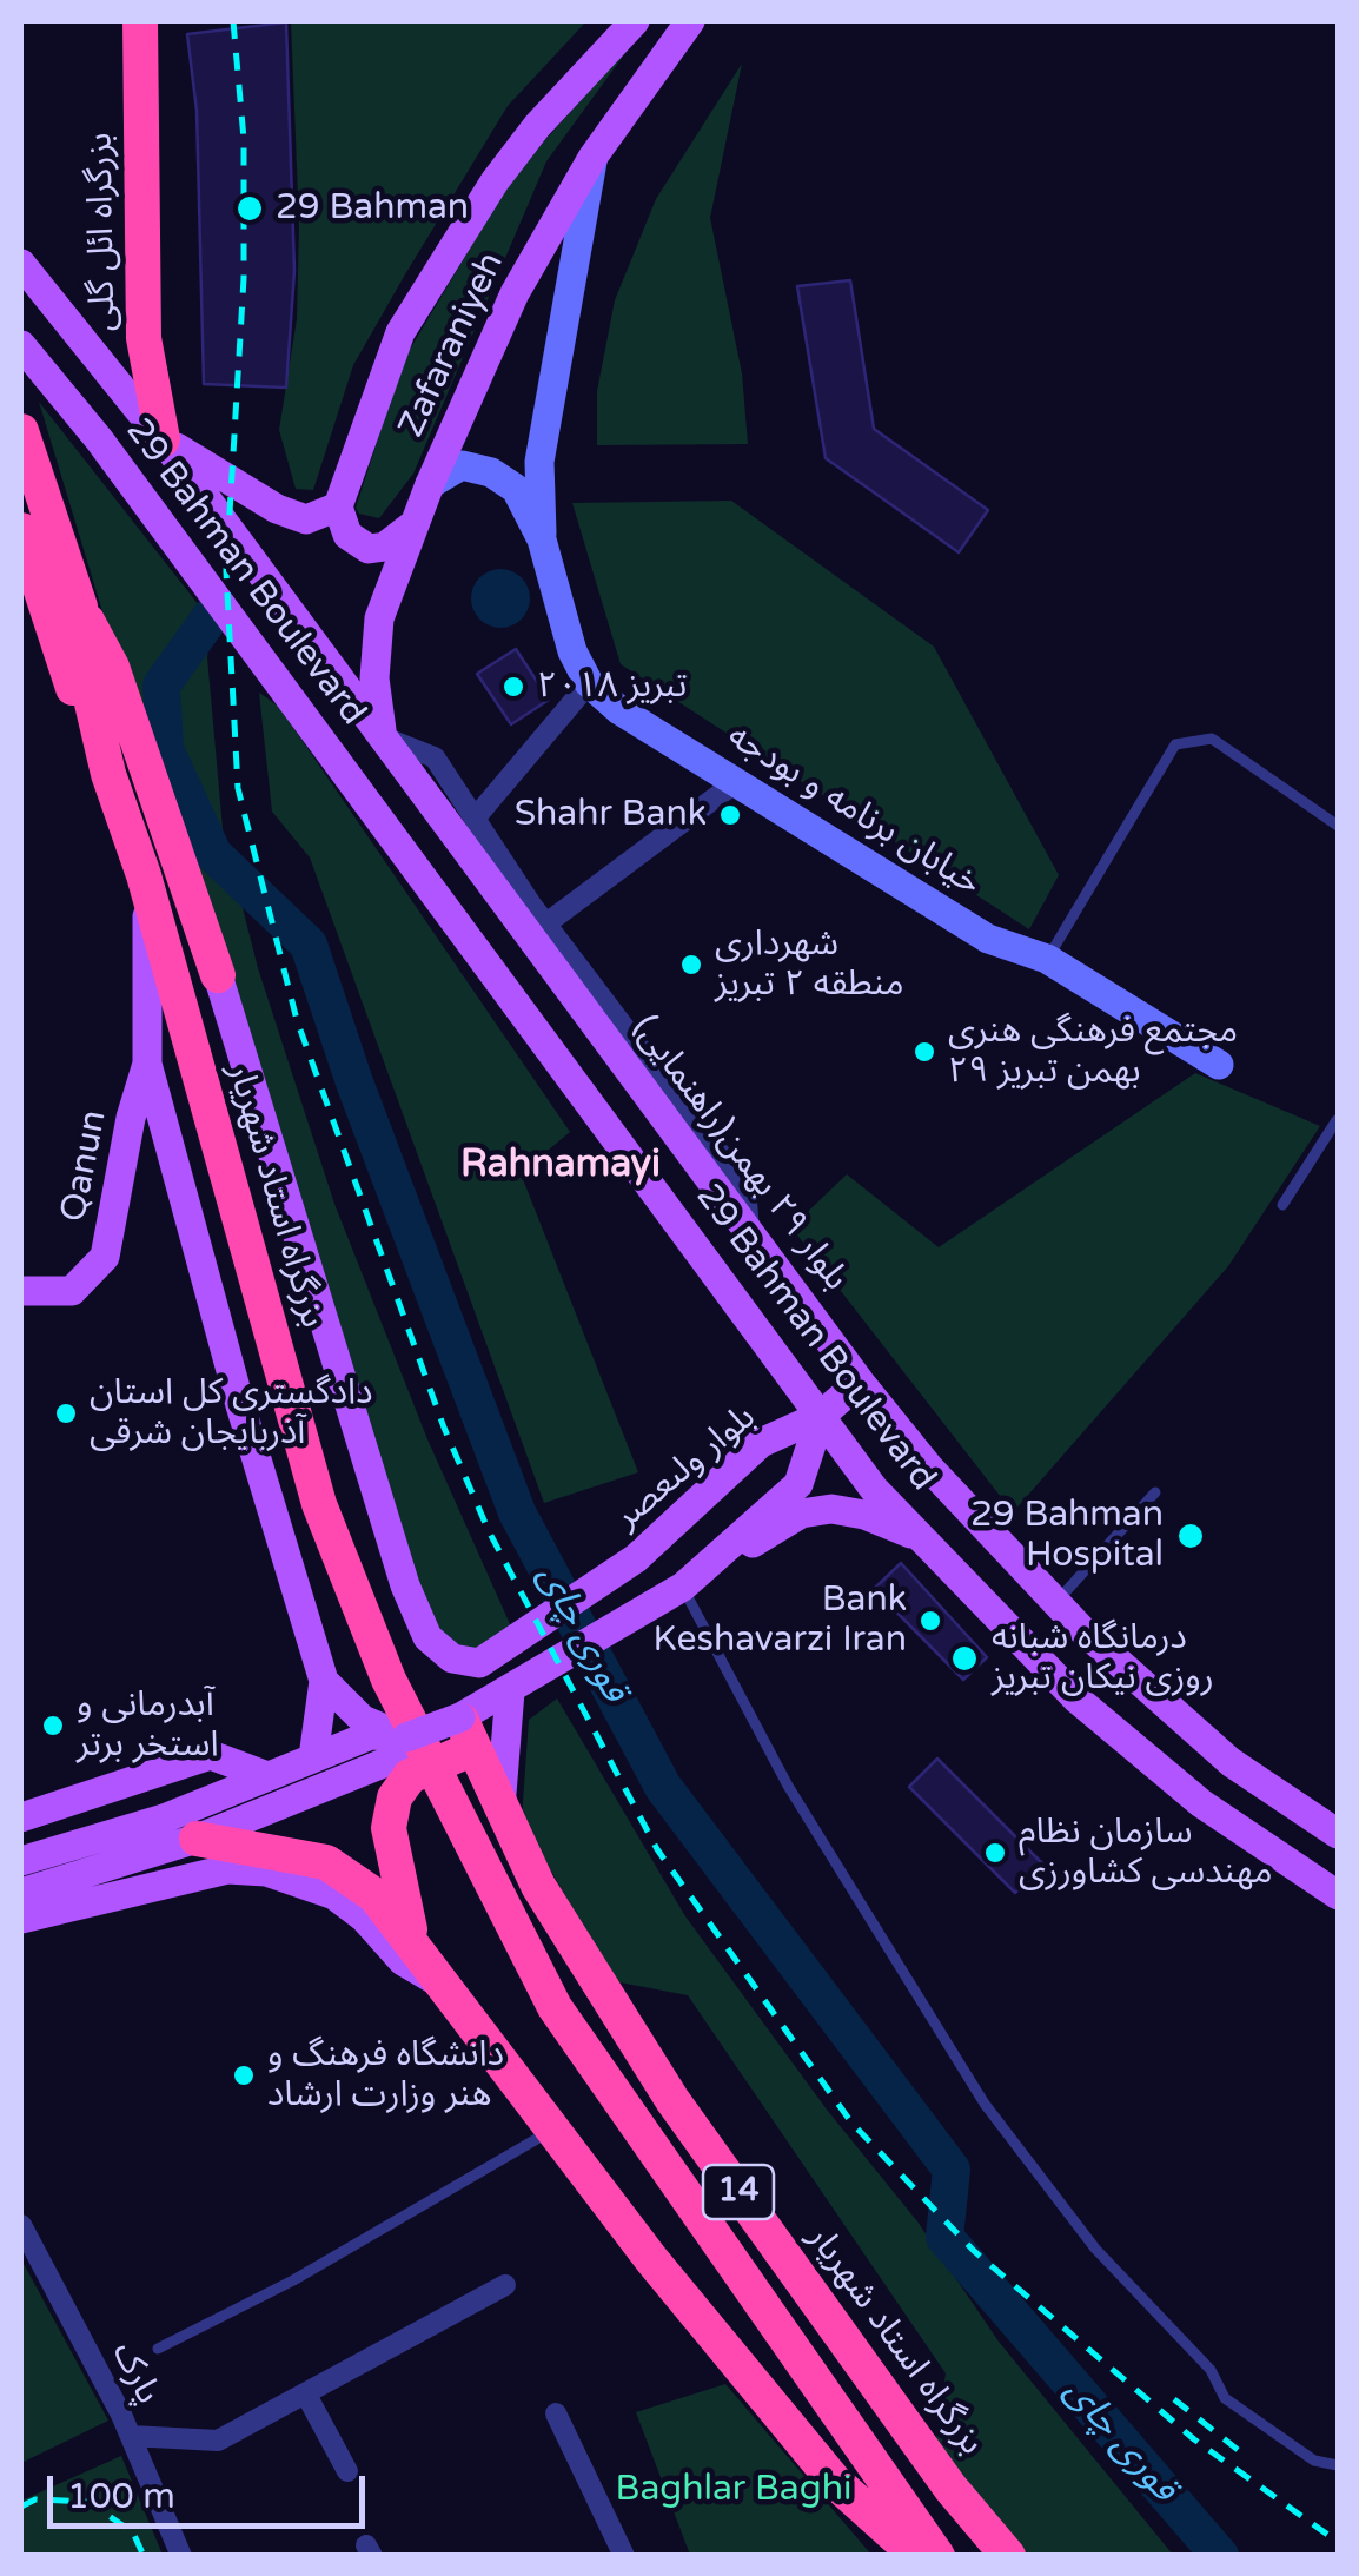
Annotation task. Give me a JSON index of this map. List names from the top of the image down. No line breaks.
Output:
{"streets":{"highway":["بزرگراه ائل گلی","بزرگراه استاد شهریار","14"],"main road":["Zafaraniyeh","29 Bahman Boulevard","بلوار ٢٩ بهمن(راهنمایی)","Qanun","بلوار ولىعصر"],"street":["خیابان برنامه و بودجه","پارک"]},"crossings":[["بزرگراه ائل گلی","بلوار ٢٩ بهمن(راهنمایی)"],["Zafaraniyeh","خیابان برنامه و بودجه"],["Zafaraniyeh","بلوار ٢٩ بهمن(راهنمایی)"],["29 Bahman Boulevard","بلوار ولىعصر"],["بزرگراه استاد شهریار","بلوار ولىعصر"]],"districts":["Rahnamayi"],"water":["قوری چای"],"parks":["Baghlar Baghi"],"places":["29 Bahman","تبریز ۲۰۱۸","Shahr Bank","شهرداری منطقه ۲ تبریز","مجتمع فرهنگی هنری ۲۹ بهمن تبریز","دادگستری کل استان آذربایجان شرقی","29 Bahman Hospital","Bank Keshavarzi Iran","درمانگاه شبانه روزی نیکان تبریز","آبدرمانی و استخر برتر","سازمان نظام مهندسی کشاورزی","دانشگاه فرهنگ و هنر وزارت ارشاد"],"scale_bar":"100 m"}
